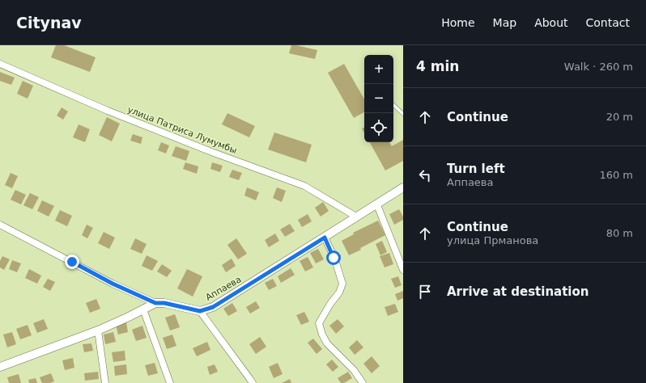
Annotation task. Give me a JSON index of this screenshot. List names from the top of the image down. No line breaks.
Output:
{"streets":{"street":["улица Патриса Лумумбы","Аппаева"]},"crossings":[["улица Патриса Лумумбы","Аппаева"]],"page":{"header":"Citynav","nav":["Home","Map","About","Contact"],"heading":["4 min","Walk · 260 m"],"map_buttons":["+","−"],"list":[["Continue","20 m"],["Turn left","Аппаева","160 m"],["Continue","улица Прманова","80 m"],"Arrive at destination"]}}
